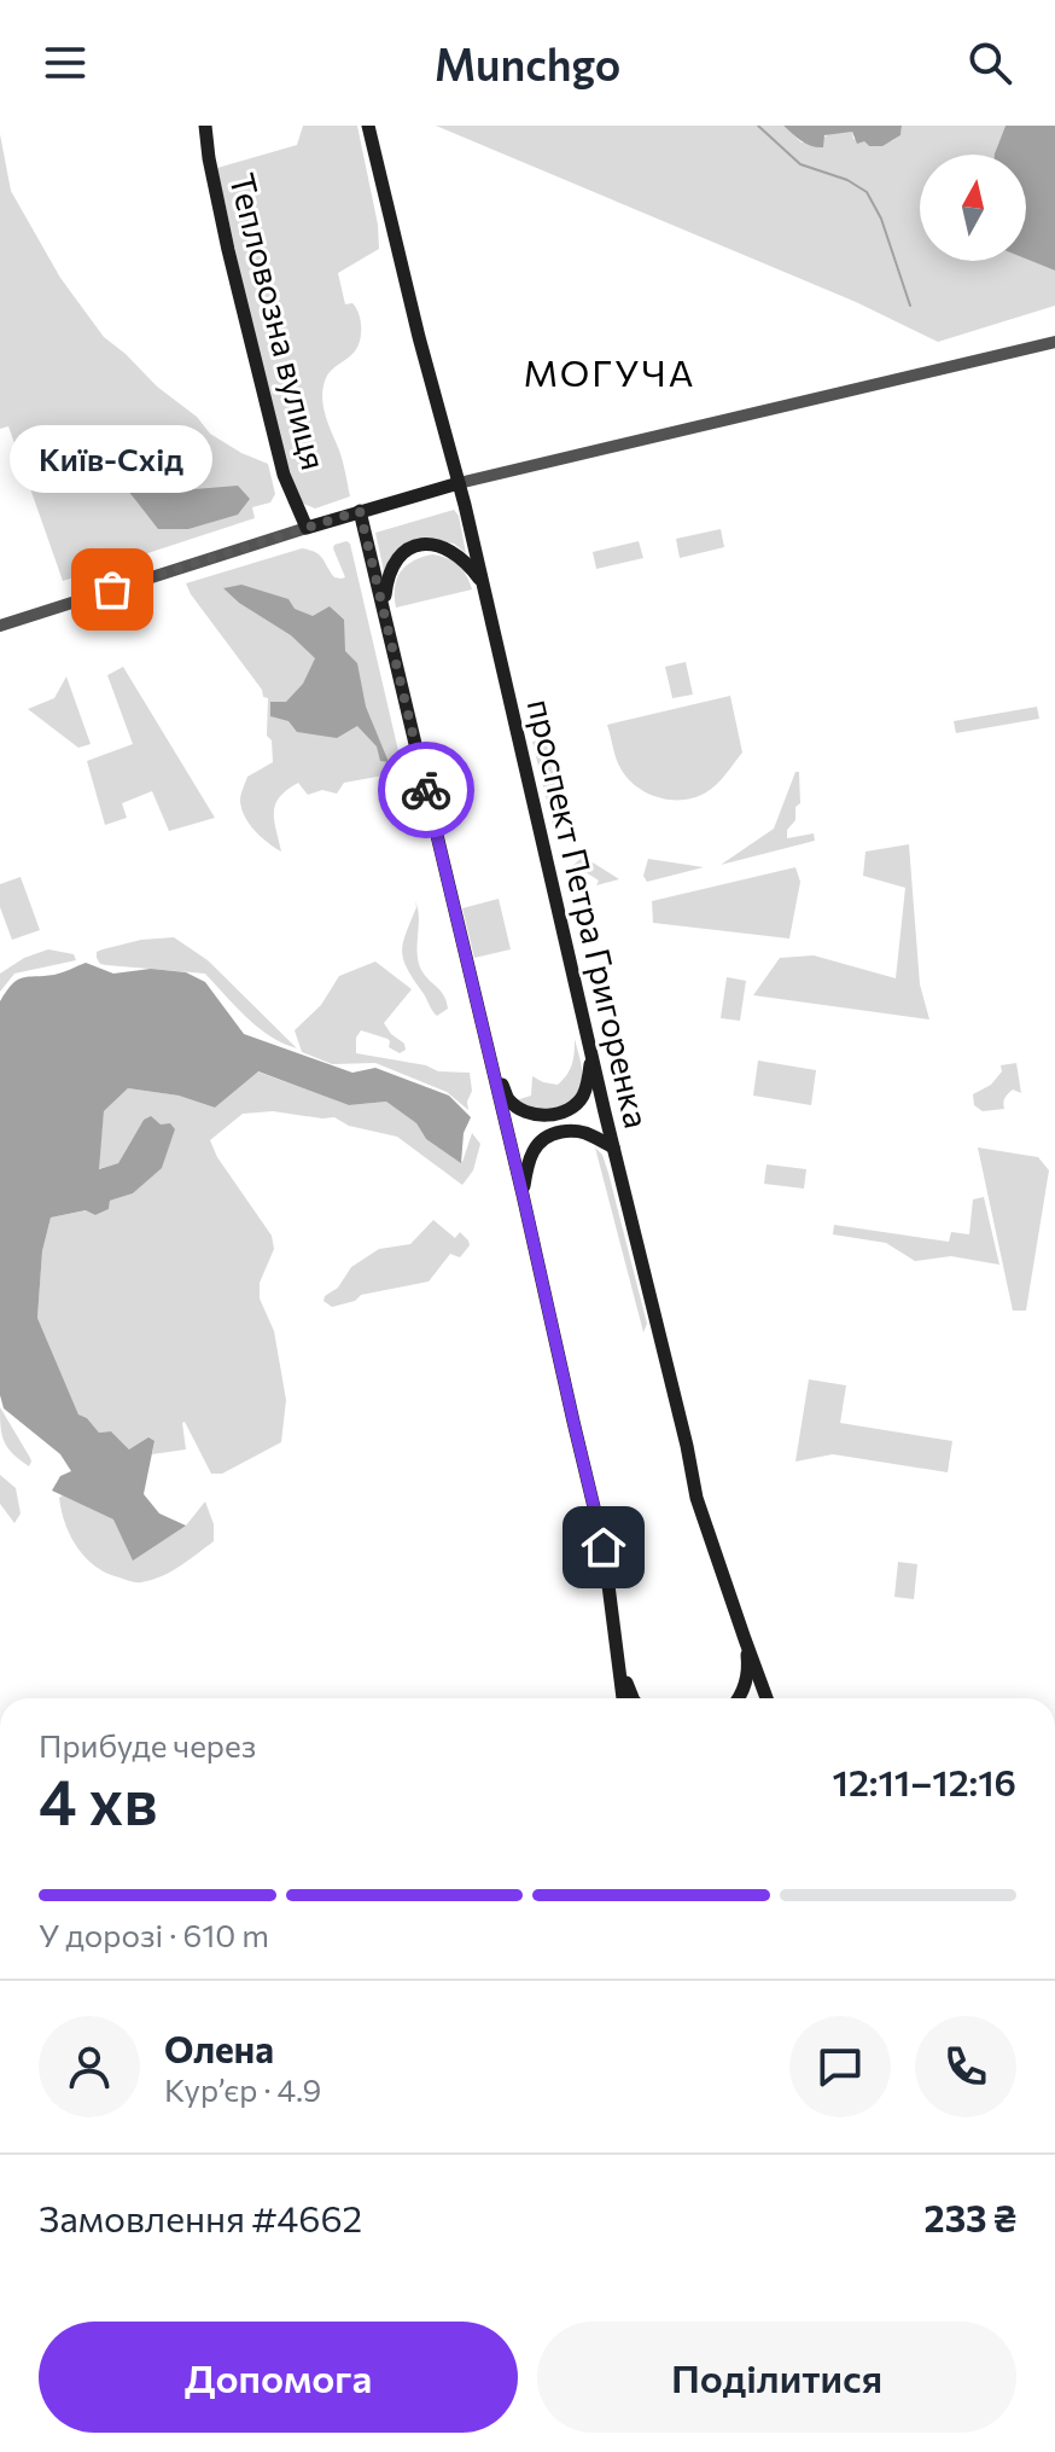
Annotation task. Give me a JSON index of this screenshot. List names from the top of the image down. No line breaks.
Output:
{"streets":{"main road":["Тепловозна вулиця","проспект Петра Григоренка"]},"districts":["МОГУЧА"],"places":["Київ-Схід"],"north":"top","page":{"header":"Munchgo","bubble":"Київ-Схід","heading":["4 хв","Прибуде через","12:11–12:16"],"panel":["Олена","Кур’єр · 4.9","Замовлення #4662","233 ₴"],"bar":"У дорозі · 610 m","buttons":["Допомога","Поділитися"]}}
